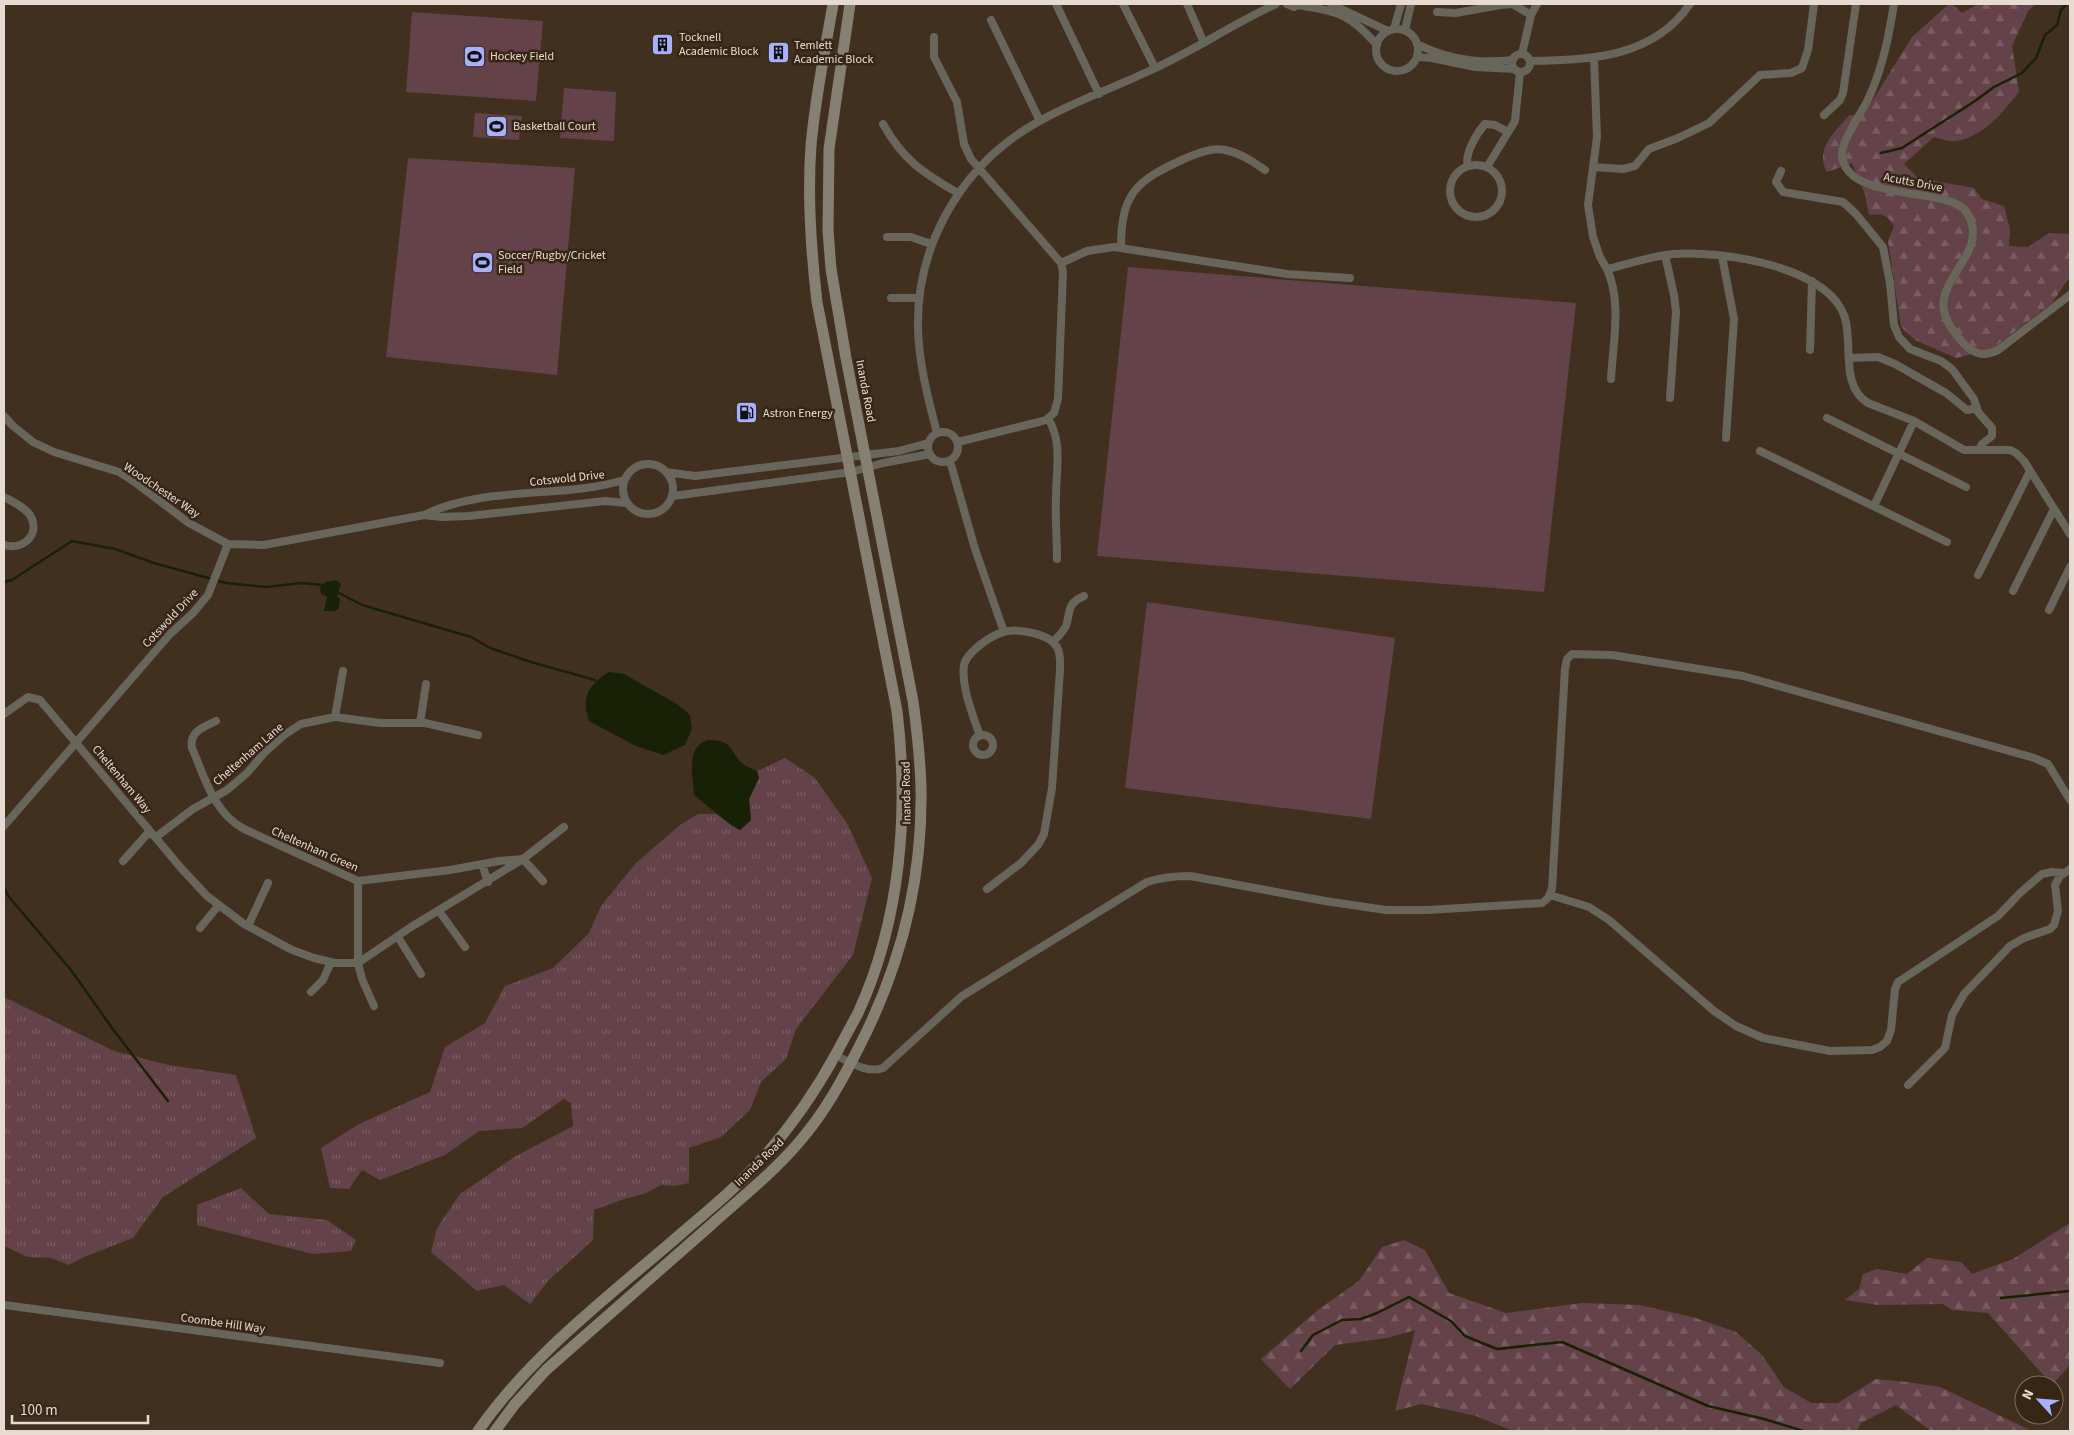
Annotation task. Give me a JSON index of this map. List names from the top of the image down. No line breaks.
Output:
{"streets":{"main road":["Inanda Road"],"street":["Acutts Drive","Cotswold Drive","Woodchester Way","Cheltenham Lane","Cheltenham Way","Cheltenham Green","Coombe Hill Way"]},"crossings":[["Cotswold Drive","Woodchester Way"],["Cotswold Drive","Cheltenham Way"],["Cheltenham Lane","Cheltenham Way"],["Cheltenham Lane","Cheltenham Green"]],"places":{"building":["Tocknell Academic Block","Temlett Academic Block"],"sports":["Hockey Field","Basketball Court","Soccer/Rugby/Cricket Field"],"fuel station":["Astron Energy"]},"scale_bar":"100 m","north":"top left"}
